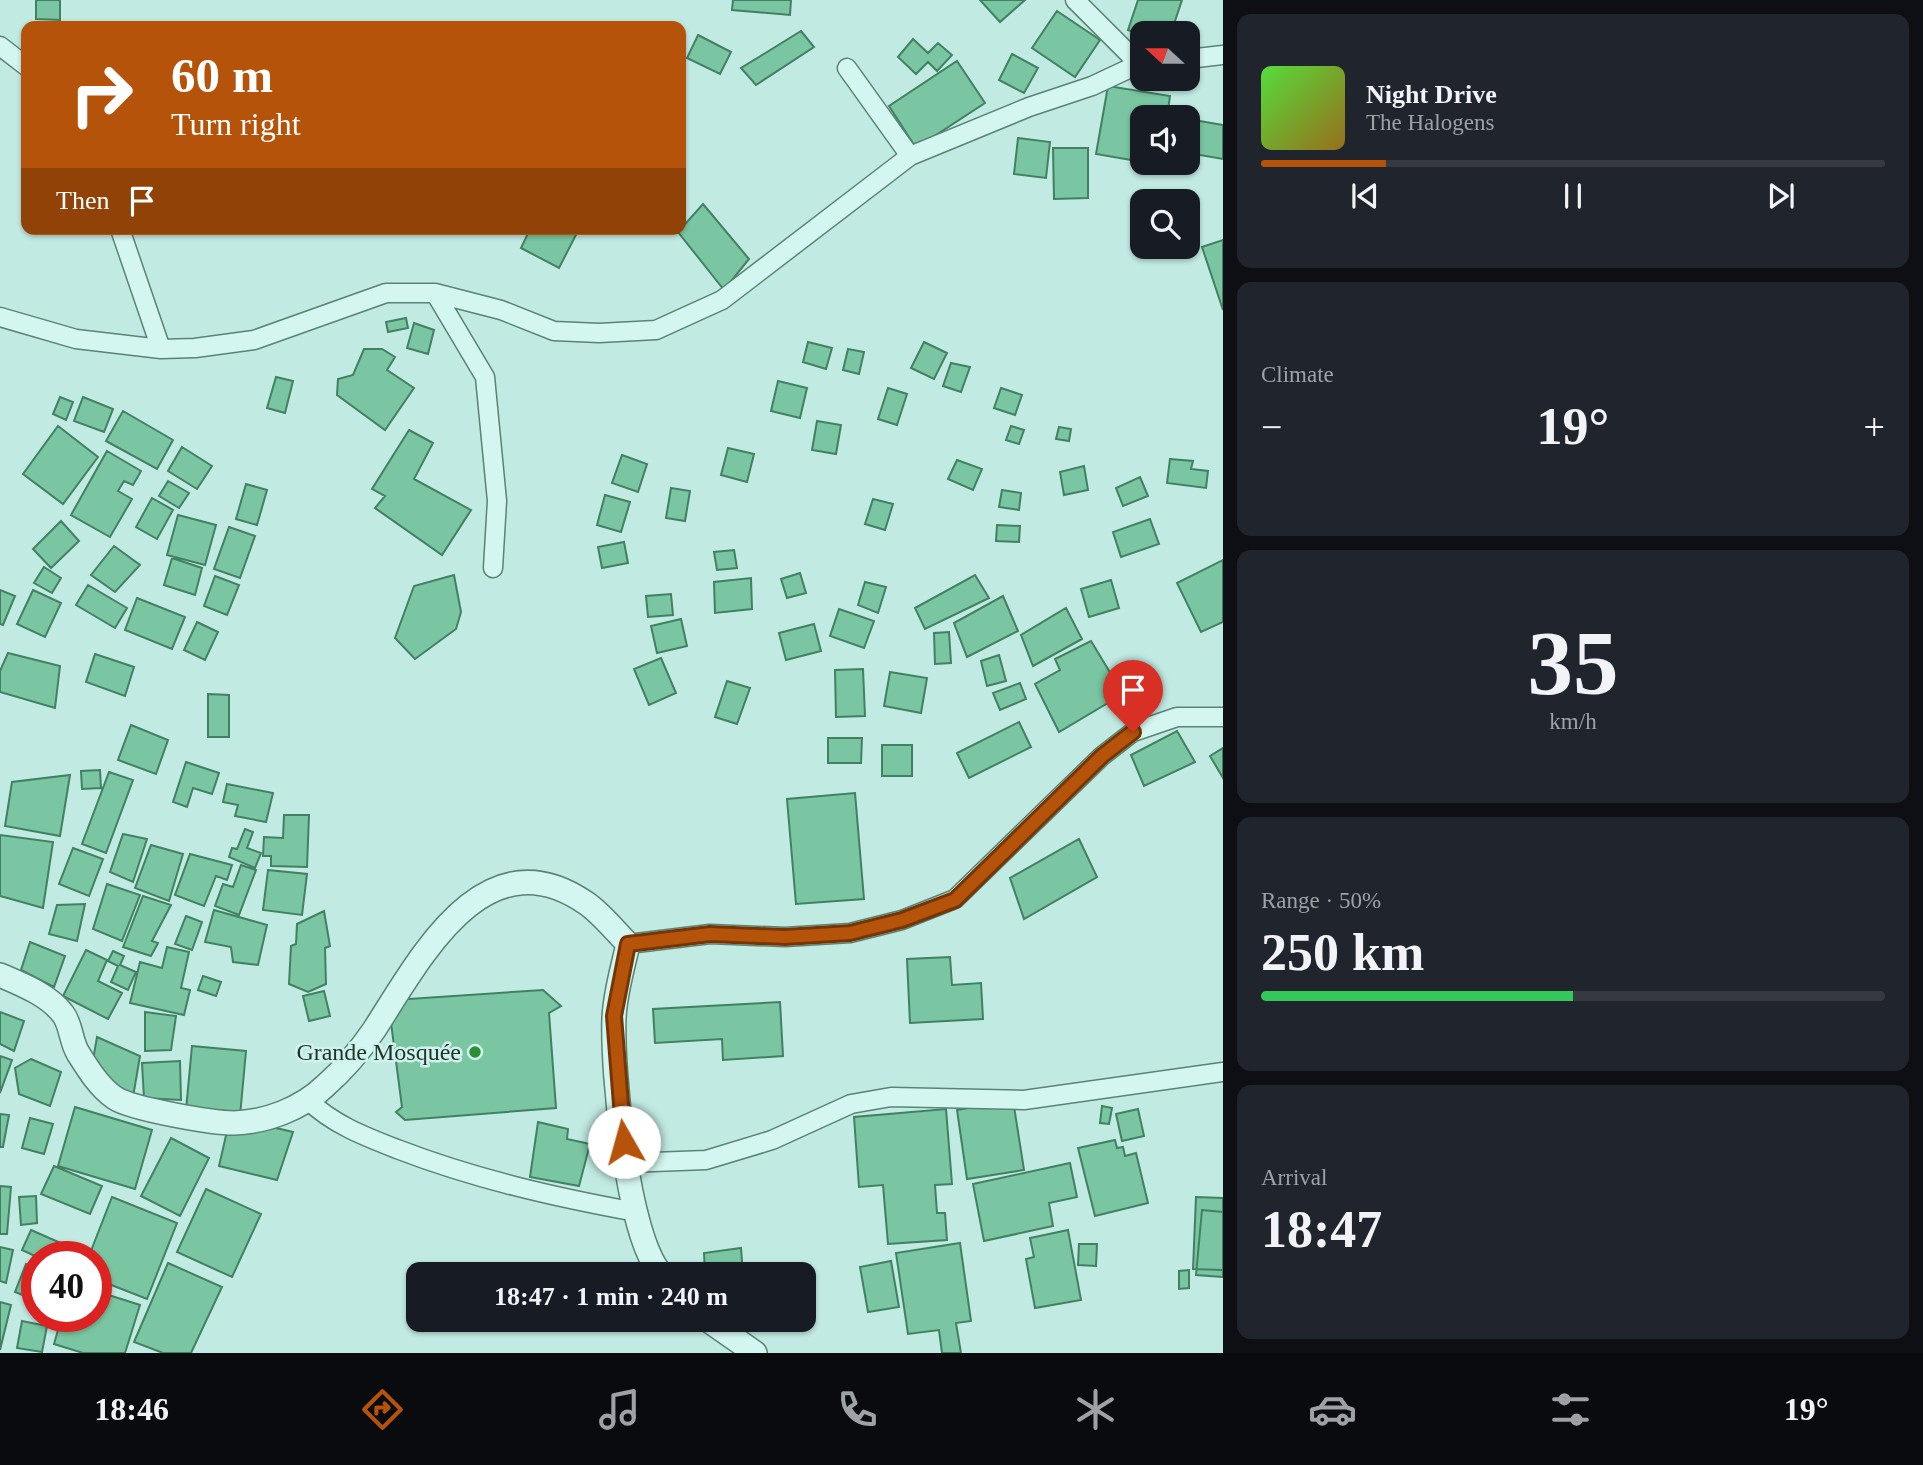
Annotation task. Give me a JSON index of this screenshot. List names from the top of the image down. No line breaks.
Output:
{"places":["Grande Mosquée"],"north":"left","page":{"turn":["60 m","Turn right"],"song":["Night Drive","The Halogens"],"then":"Then","tile":["Climate",["35","km/h"],["Range · 50%","250 km"],["Arrival","18:47"]],"heat":["−","19°","+"],"limit":"40","trip":"18:47 · 1 min · 240 m","tabs":["18:46","19°"]}}
